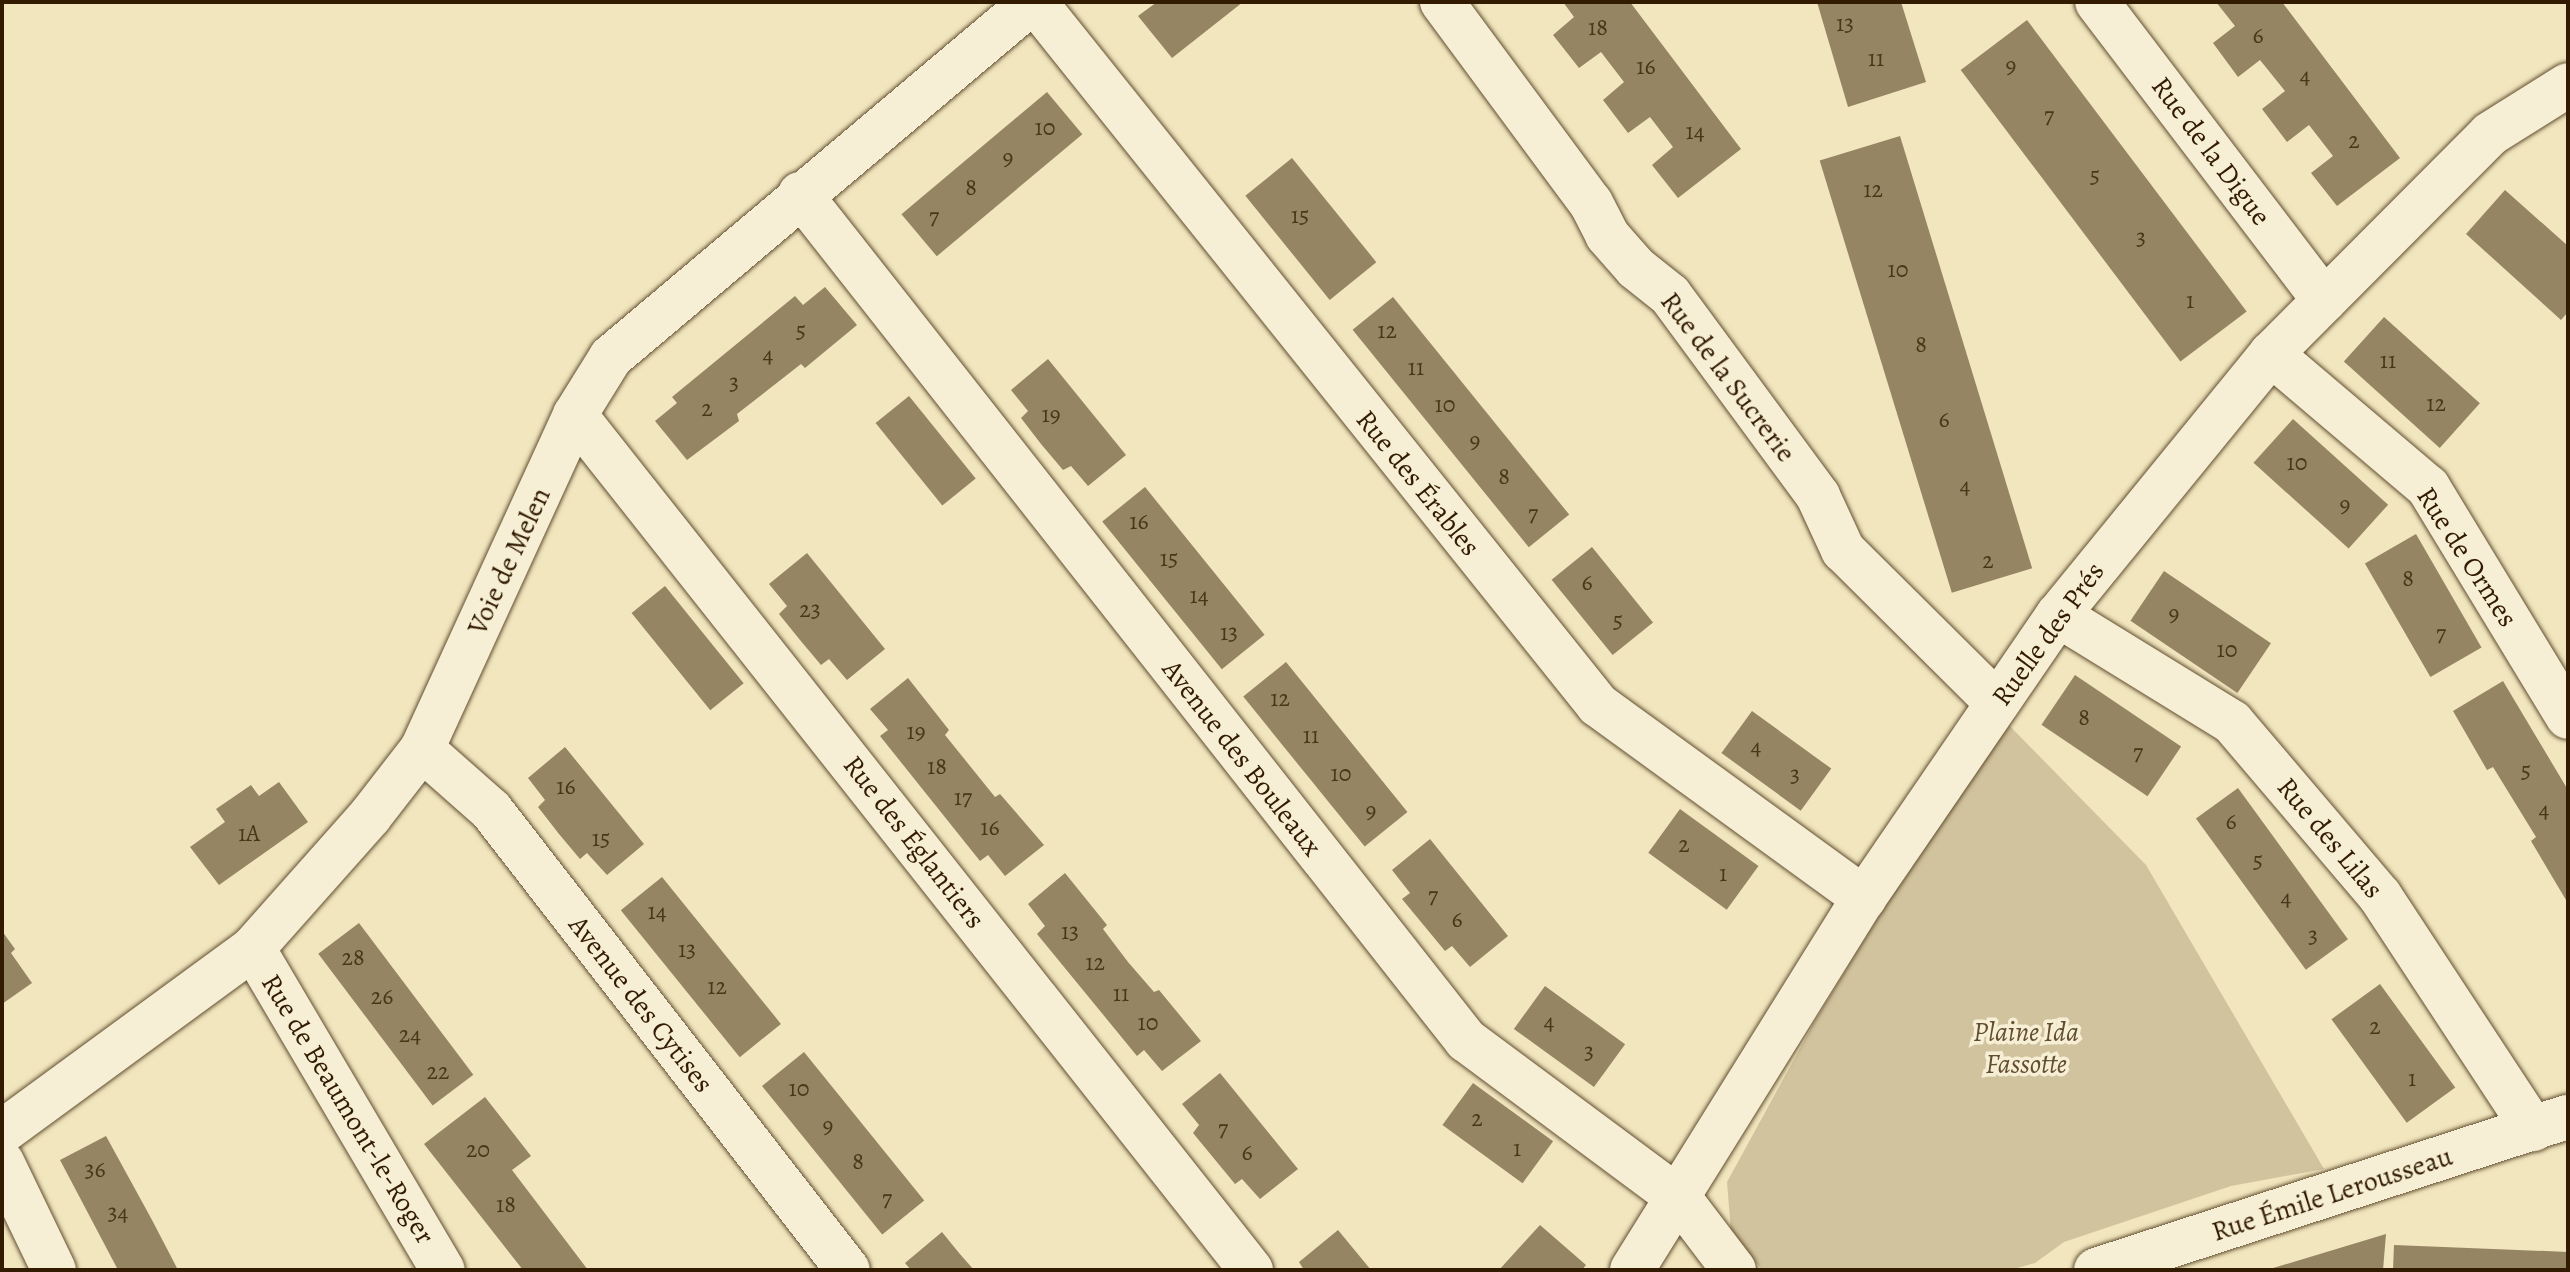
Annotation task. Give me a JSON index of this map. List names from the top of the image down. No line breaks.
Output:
{"streets":{"street":["Rue de la Digue","Rue de la Sucrerie","Rue des Érables","Rue de Ormes","Voie de Melen","Ruelle des Prés","Avenue des Bouleaux","Rue des Lilas","Rue des Églantiers","Avenue des Cytises","Rue de Beaumont-le-Roger","Rue Émile Lerousseau"]},"crossings":[["Rue de la Digue","Ruelle des Prés"],["Rue de la Sucrerie","Ruelle des Prés"],["Rue des Érables","Voie de Melen"],["Rue des Érables","Ruelle des Prés"],["Rue de Ormes","Ruelle des Prés"],["Voie de Melen","Avenue des Bouleaux"],["Voie de Melen","Rue des Églantiers"],["Voie de Melen","Avenue des Cytises"],["Voie de Melen","Rue de Beaumont-le-Roger"],["Ruelle des Prés","Avenue des Bouleaux"],["Ruelle des Prés","Rue des Lilas"],["Rue des Lilas","Rue Émile Lerousseau"]],"parks":["Plaine Ida Fassotte"],"house_numbers":["13","18","6","11","9","16","4","7","10","14","2","9","5","8","12","15","7","3","10","1","5","12","8","4","11","11","3","12","10","2","19","6","9","10","8","4","9","7","16","15","2","8","6","14","23","9","5","13","7","10","12","8","19","11","4","7","18","5","10","3","16","17","4","9","6","16","1A","15","2","5","1","7","4","14","6","13","3","13","28","12","12","11","26","4","10","2","24","3","22","1","10","2","9","7","1","20","6","8","36","7","18","34"]}
